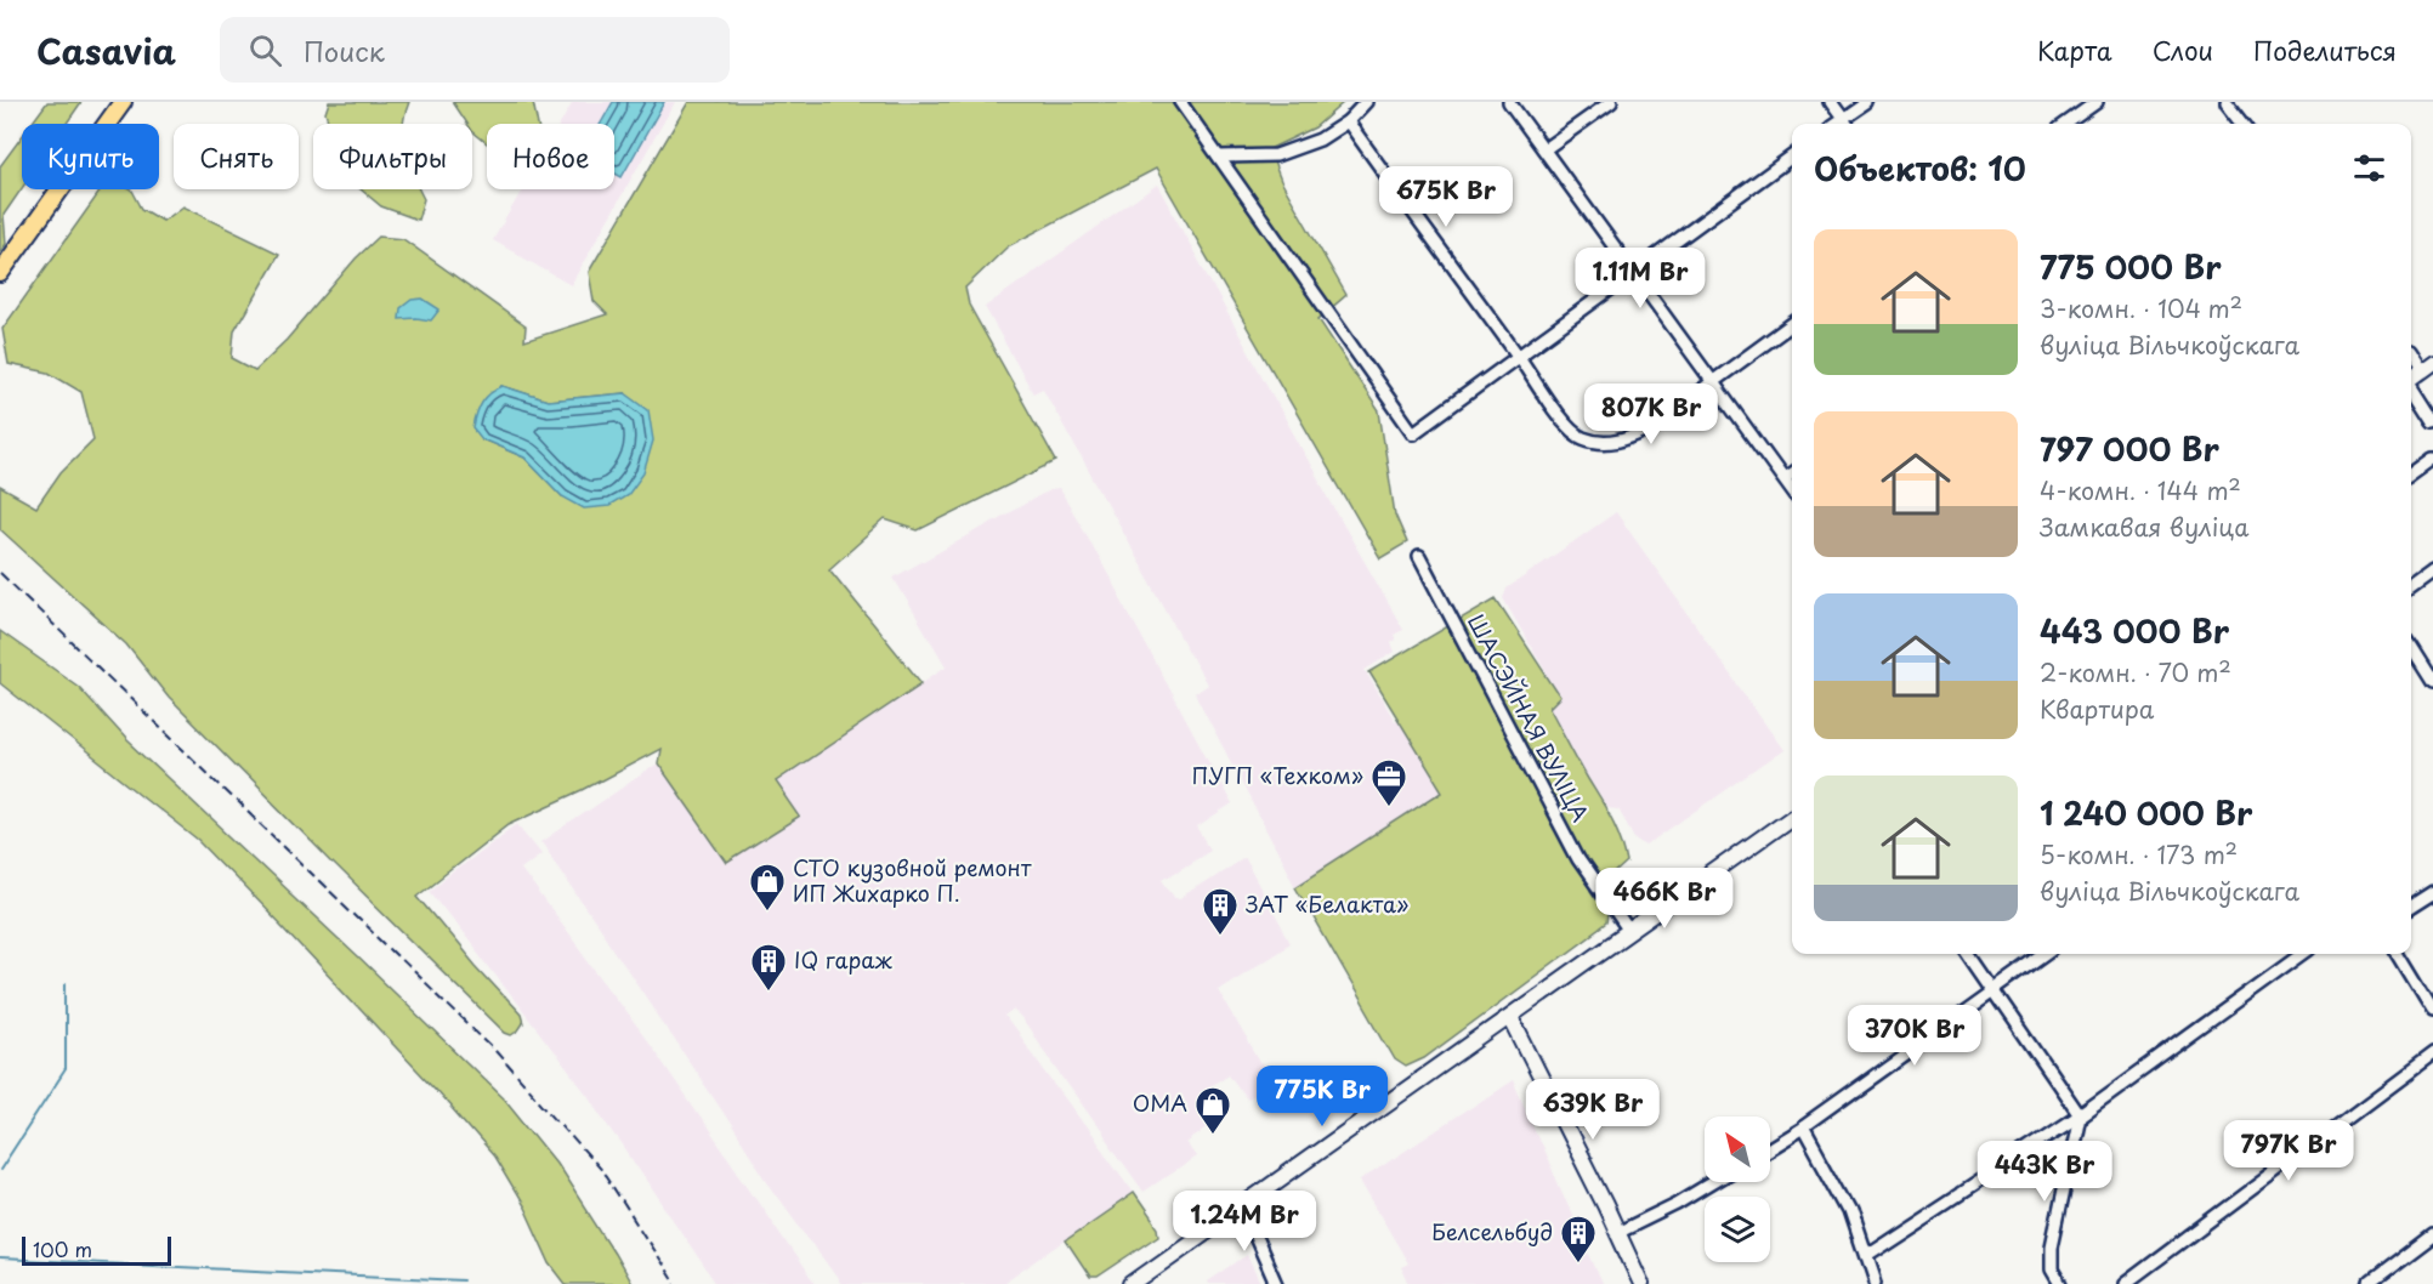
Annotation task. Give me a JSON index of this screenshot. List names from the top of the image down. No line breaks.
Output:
{"streets":{"street":["ШАСЭЙНАЯ ВУЛІЦА"]},"places":{"office":["ПУГП «Техком»"],"shop":["СТО кузовной ремонт ИП Жихарко П.","ОМА"],"building":["ЗАТ «Белакта»","IQ гараж","Белсельбуд"]},"scale_bar":"100 m","north":"top left","page":{"header":"Casavia","search":"Поиск","nav":["Карта","Слои","Поделиться"],"chip":["Купить","Снять","Фильтры","Новое"],"heading":"Объектов: 10","price":["675K Br","1.11M Br","807K Br","466K Br","370K Br","775K Br","639K Br","797K Br","443K Br","1.24M Br"],"list":[{"name":"775 000 Br","note":"3-комн. · 104 m² · вуліца Вільчкоўскага"},{"name":"797 000 Br","note":"4-комн. · 144 m² · Замкавая вуліца"},{"name":"443 000 Br","note":"2-комн. · 70 m² · Квартира"},{"name":"1 240 000 Br","note":"5-комн. · 173 m² · вуліца Вільчкоўскага"}],"scale":"100 m"}}
